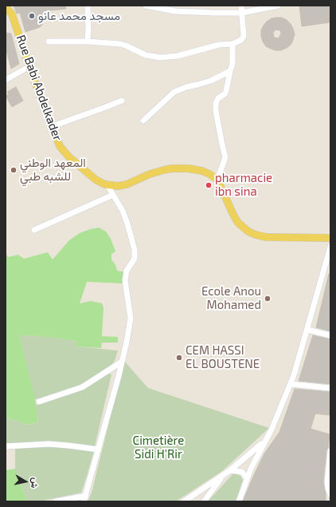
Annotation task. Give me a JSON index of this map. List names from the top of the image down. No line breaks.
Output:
{"streets":{"main road":["Rue Babi Abdelkader"]},"parks":["Cimetière Sidi H'Rir"],"places":["مسجد محمد عانو","المعهد الوطني للشبه طبي","pharmacie ibn sina","Ecole Anou Mohamed","CEM HASSI EL BOUSTENE"],"north":"right"}
